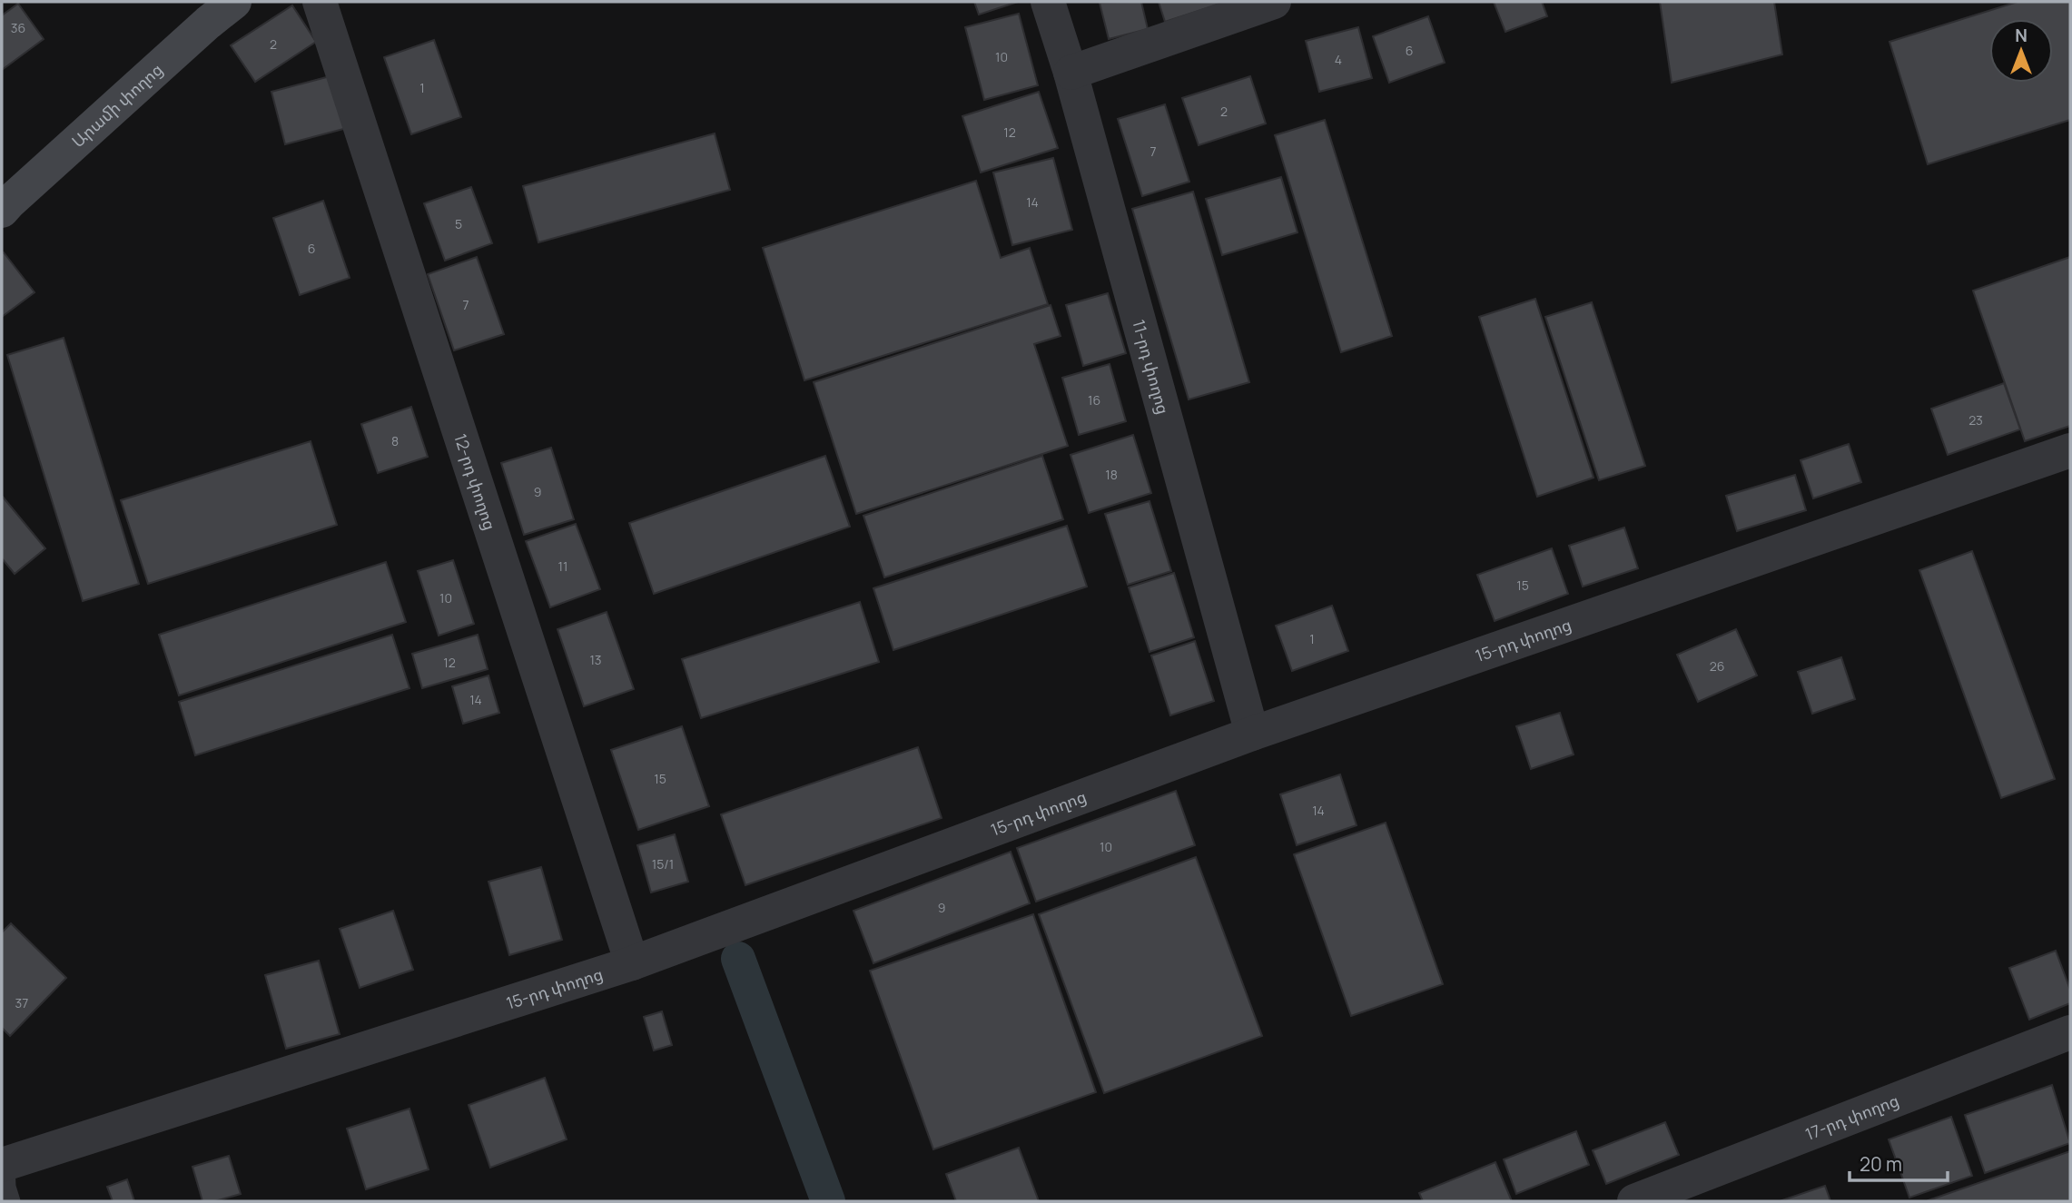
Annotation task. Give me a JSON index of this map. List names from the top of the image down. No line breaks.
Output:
{"streets":{"main road":["Արամի փողոց"],"street":["11-րդ փողոց","12-րդ փողոց","15-րդ փողոց","17-րդ փողոց"]},"crossings":[["11-րդ փողոց","15-րդ փողոց"],["12-րդ փողոց","15-րդ փողոց"]],"house_numbers":["36","2","6","10","4","1","2","12","7","14","5","6","7","16","23","8","18","9","11","15","10","1","13","12","26","14","15","14","10","15/1","9","37"],"scale_bar":"20 m","north":"top"}
